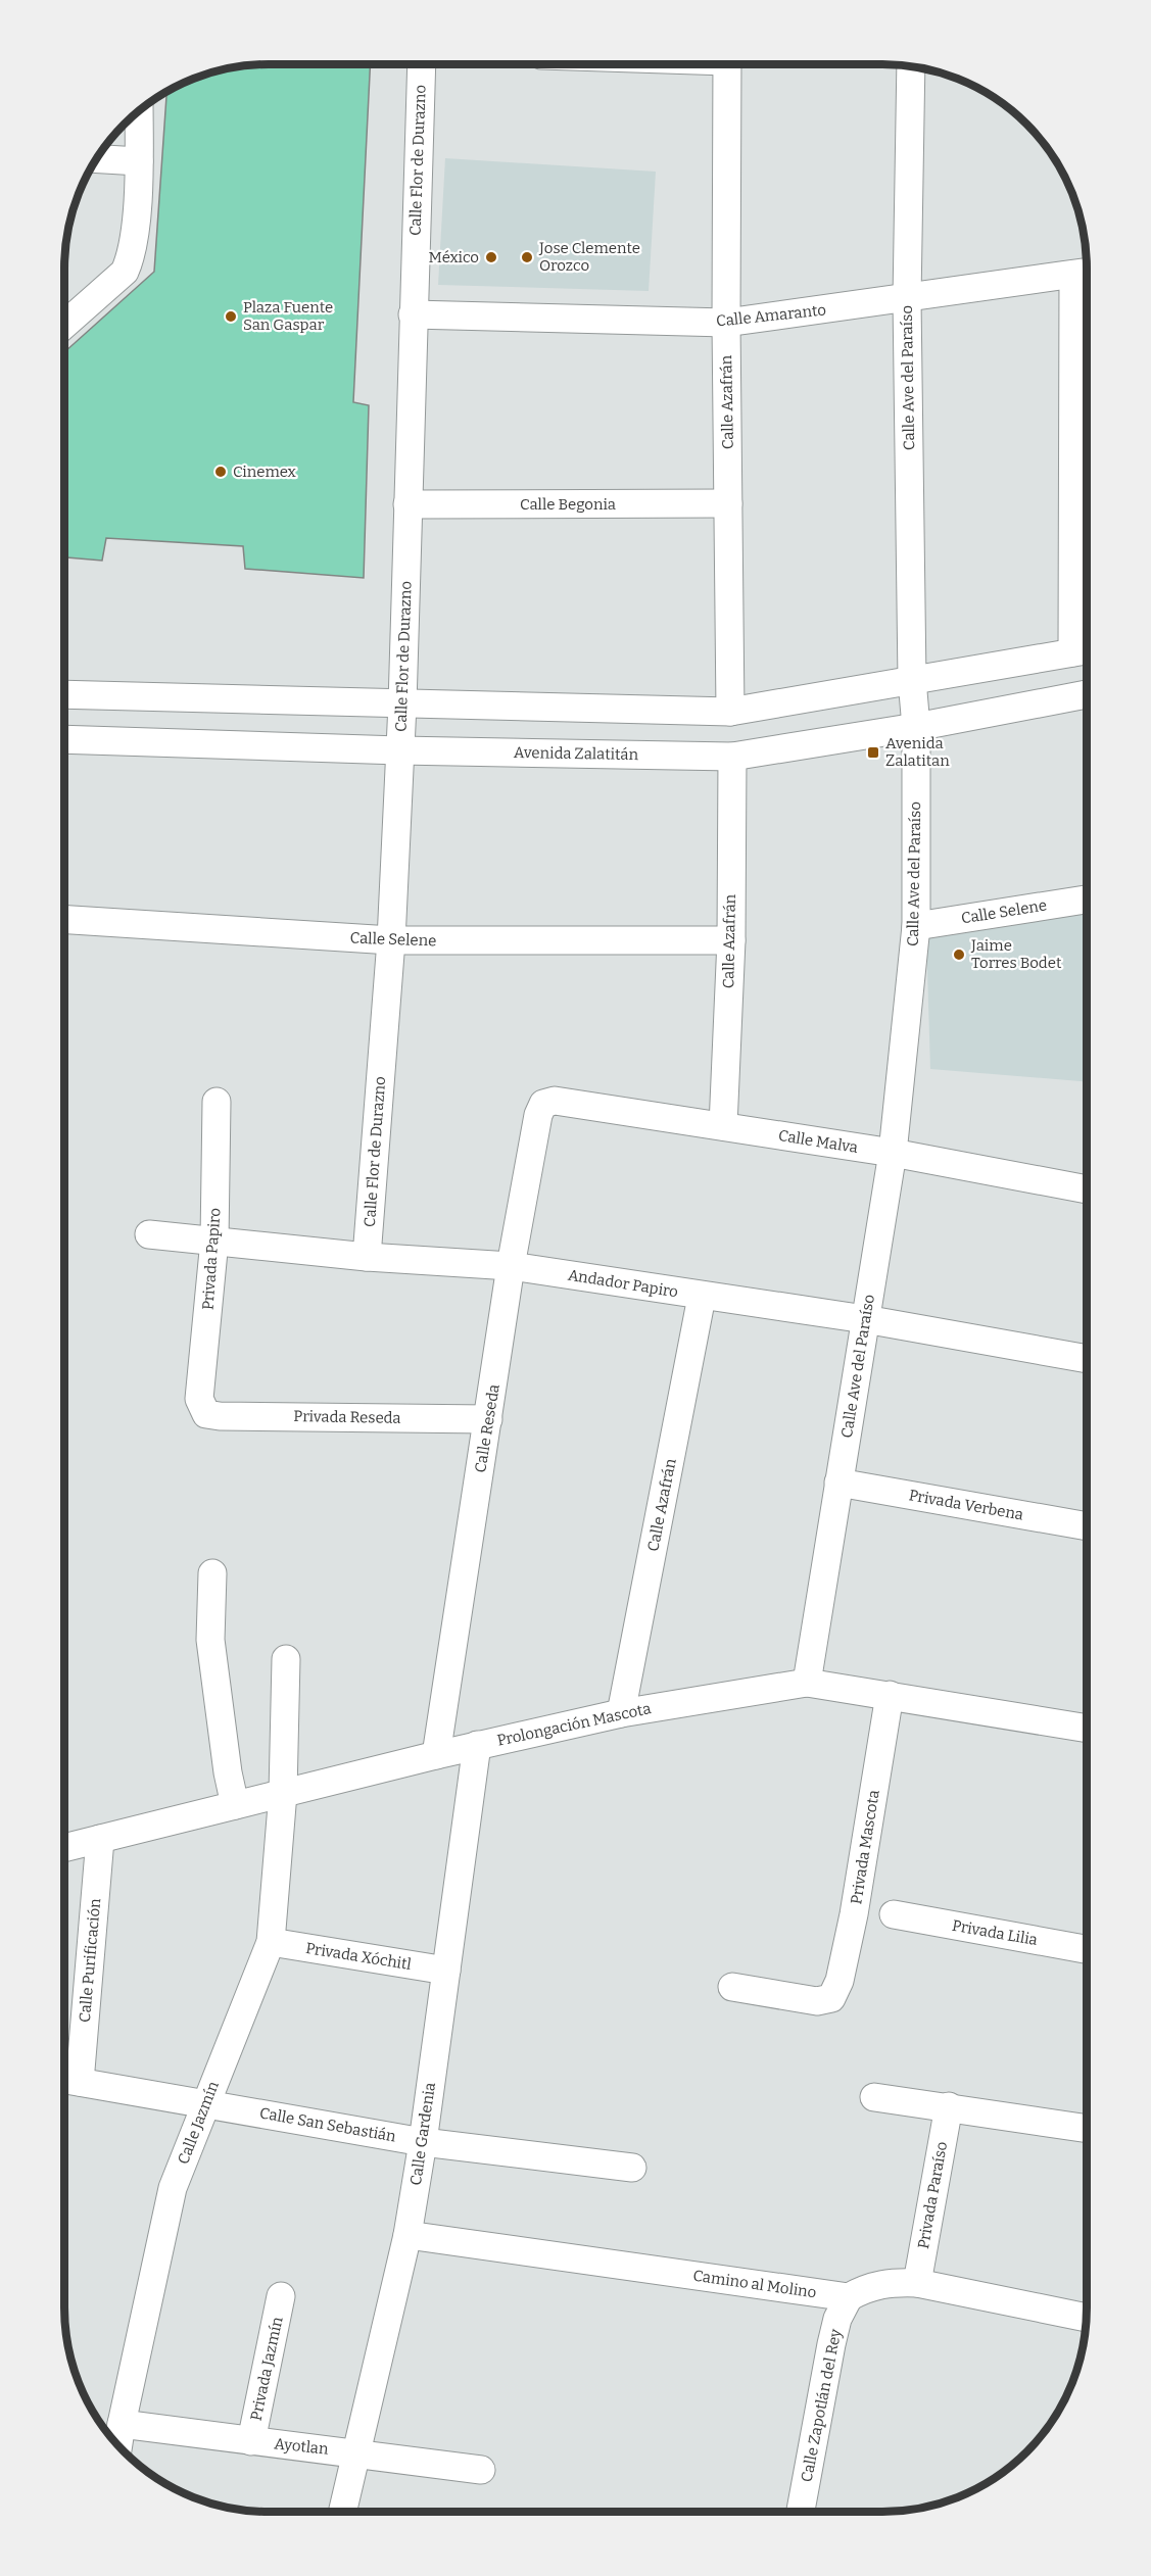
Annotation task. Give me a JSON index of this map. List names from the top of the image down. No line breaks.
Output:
{"streets":{"street":["Calle Flor de Durazno","Calle Amaranto","Calle Ave del Paraíso","Calle Azafrán","Calle Begonia","Avenida Zalatitán","Calle Selene","Calle Malva","Privada Papiro","Andador Papiro","Privada Reseda","Calle Reseda","Privada Verbena","Prolongación Mascota","Privada Mascota","Privada Lilia","Privada Xóchitl","Calle Purificación","Calle Jazmín","Calle San Sebastián","Calle Gardenia","Privada Paraíso","Camino al Molino","Privada Jazmín","Calle Zapotlán del Rey","Ayotlan"]},"crossings":[["Calle Flor de Durazno","Calle Amaranto"],["Calle Flor de Durazno","Calle Begonia"],["Calle Flor de Durazno","Avenida Zalatitán"],["Calle Flor de Durazno","Calle Selene"],["Calle Flor de Durazno","Andador Papiro"],["Calle Amaranto","Calle Ave del Paraíso"],["Calle Amaranto","Calle Azafrán"],["Calle Ave del Paraíso","Avenida Zalatitán"],["Calle Ave del Paraíso","Calle Selene"],["Calle Ave del Paraíso","Calle Malva"],["Calle Ave del Paraíso","Andador Papiro"],["Calle Ave del Paraíso","Privada Verbena"],["Calle Ave del Paraíso","Prolongación Mascota"],["Calle Azafrán","Calle Begonia"],["Calle Azafrán","Avenida Zalatitán"],["Calle Azafrán","Calle Selene"],["Calle Azafrán","Calle Malva"],["Calle Azafrán","Andador Papiro"],["Calle Azafrán","Prolongación Mascota"],["Calle Malva","Calle Reseda"],["Privada Papiro","Andador Papiro"],["Privada Papiro","Privada Reseda"],["Andador Papiro","Calle Reseda"],["Privada Reseda","Calle Reseda"],["Calle Reseda","Prolongación Mascota"],["Prolongación Mascota","Privada Mascota"],["Prolongación Mascota","Calle Purificación"],["Prolongación Mascota","Calle Jazmín"],["Prolongación Mascota","Calle Gardenia"],["Privada Xóchitl","Calle Jazmín"],["Privada Xóchitl","Calle Gardenia"],["Calle Purificación","Calle San Sebastián"],["Calle Jazmín","Calle San Sebastián"],["Calle Jazmín","Ayotlan"],["Calle San Sebastián","Calle Gardenia"],["Calle Gardenia","Camino al Molino"],["Calle Gardenia","Ayotlan"],["Camino al Molino","Calle Zapotlán del Rey"],["Privada Jazmín","Ayotlan"]],"places":{"other":["México","Jose Clemente Orozco","Plaza Fuente San Gaspar","Cinemex","Jaime Torres Bodet"],"transit":["Avenida Zalatitan"]}}
